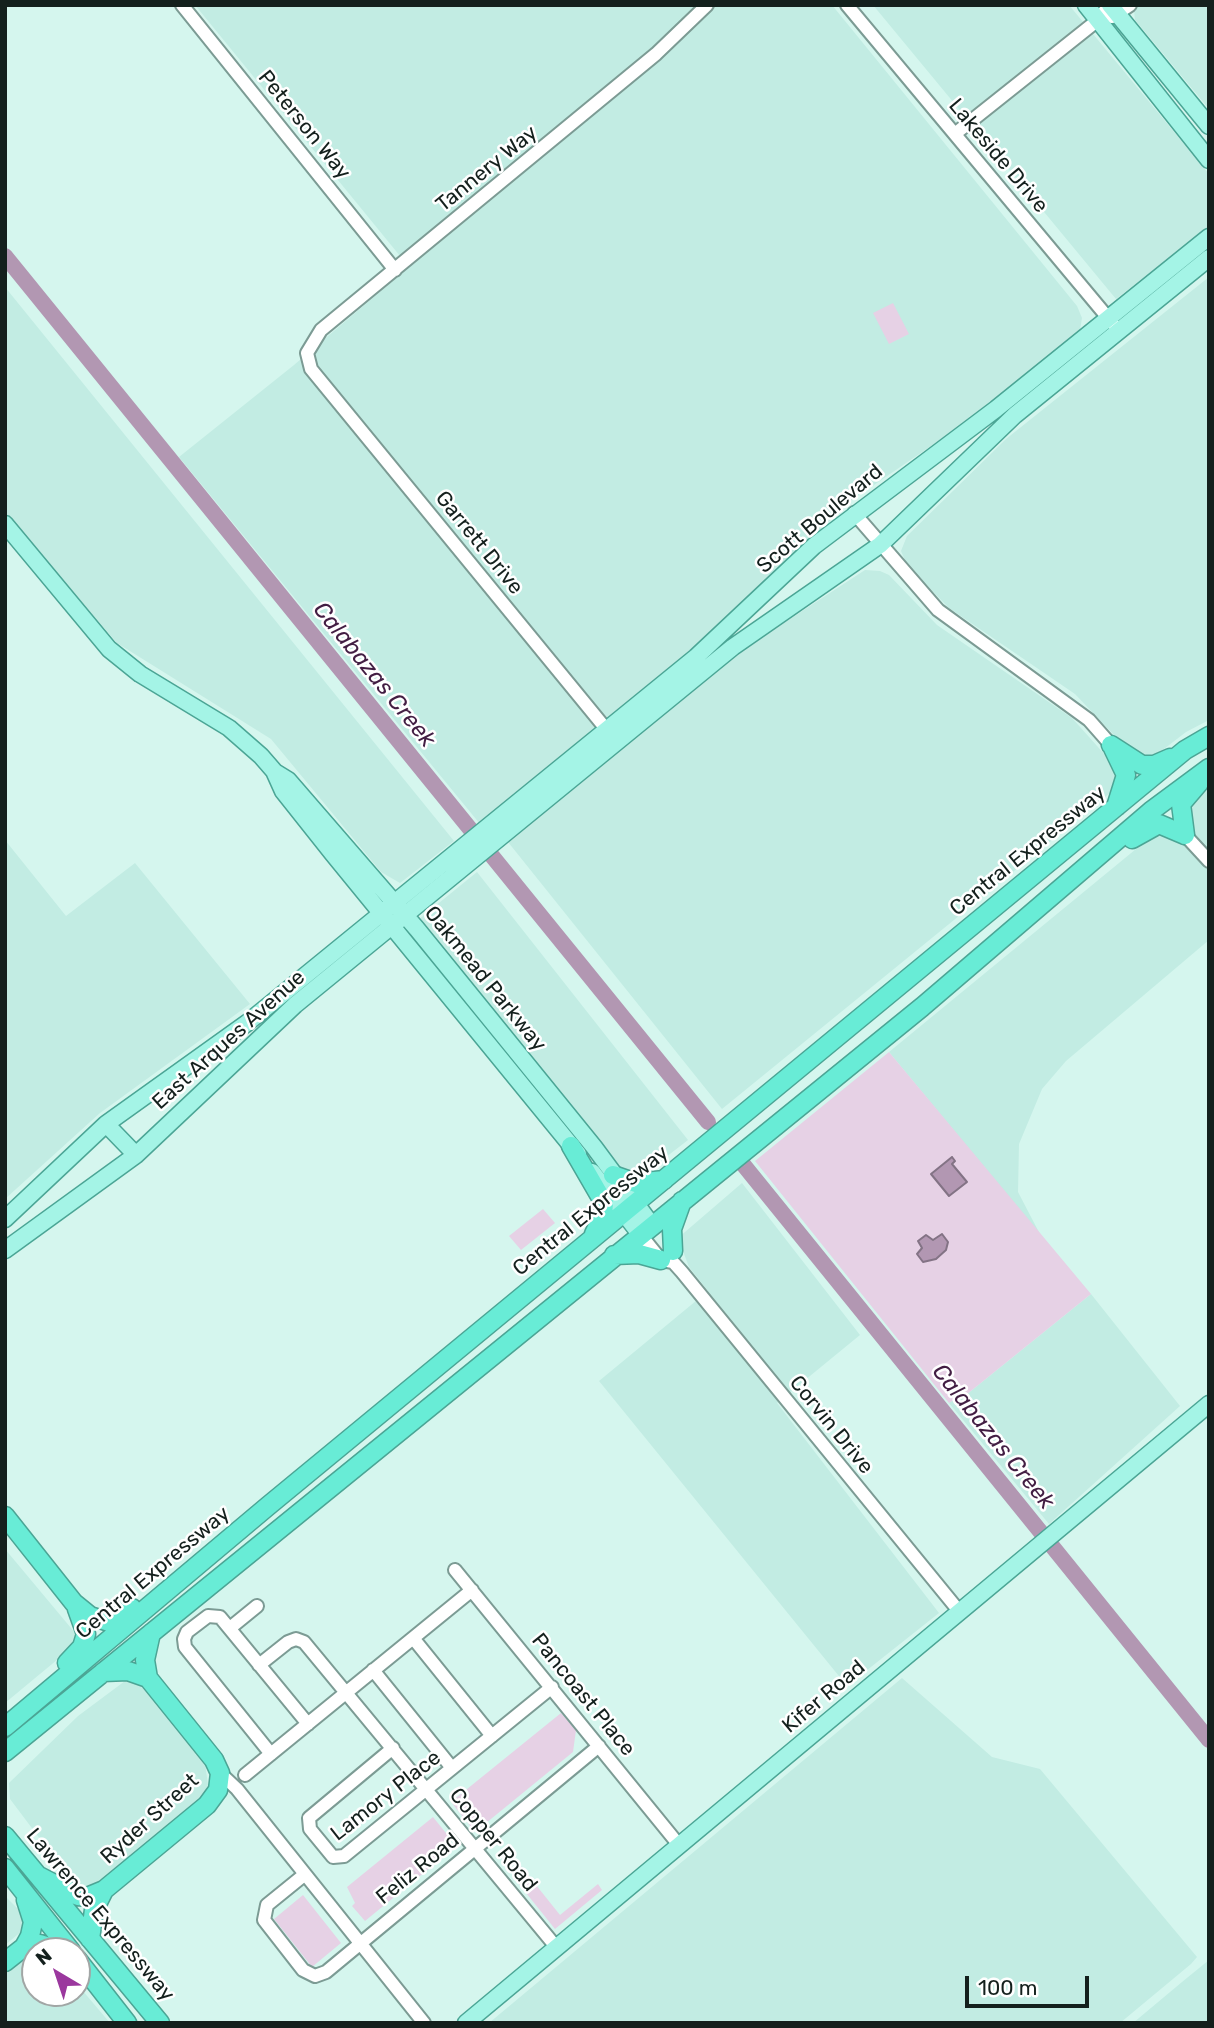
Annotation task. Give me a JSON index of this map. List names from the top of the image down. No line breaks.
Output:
{"streets":{"highway":["Central Expressway","Ryder Street","Lawrence Expressway"],"main road":["Scott Boulevard","Oakmead Parkway","East Arques Avenue","Kifer Road"],"street":["Peterson Way","Lakeside Drive","Tannery Way","Garrett Drive","Corvin Drive","Pancoast Place","Lamory Place","Copper Road","Feliz Road"]},"crossings":[["Peterson Way","Tannery Way"],["Lakeside Drive","Scott Boulevard"],["Tannery Way","Garrett Drive"],["Scott Boulevard","Garrett Drive"],["Scott Boulevard","East Arques Avenue"],["Central Expressway","Oakmead Parkway"],["Central Expressway","Corvin Drive"],["Oakmead Parkway","East Arques Avenue"],["Oakmead Parkway","Corvin Drive"],["Corvin Drive","Kifer Road"],["Pancoast Place","Kifer Road"],["Pancoast Place","Lamory Place"],["Pancoast Place","Feliz Road"],["Kifer Road","Copper Road"],["Lamory Place","Copper Road"],["Copper Road","Feliz Road"]],"water":["Calabazas Creek"],"scale_bar":"100 m","north":"top left"}
